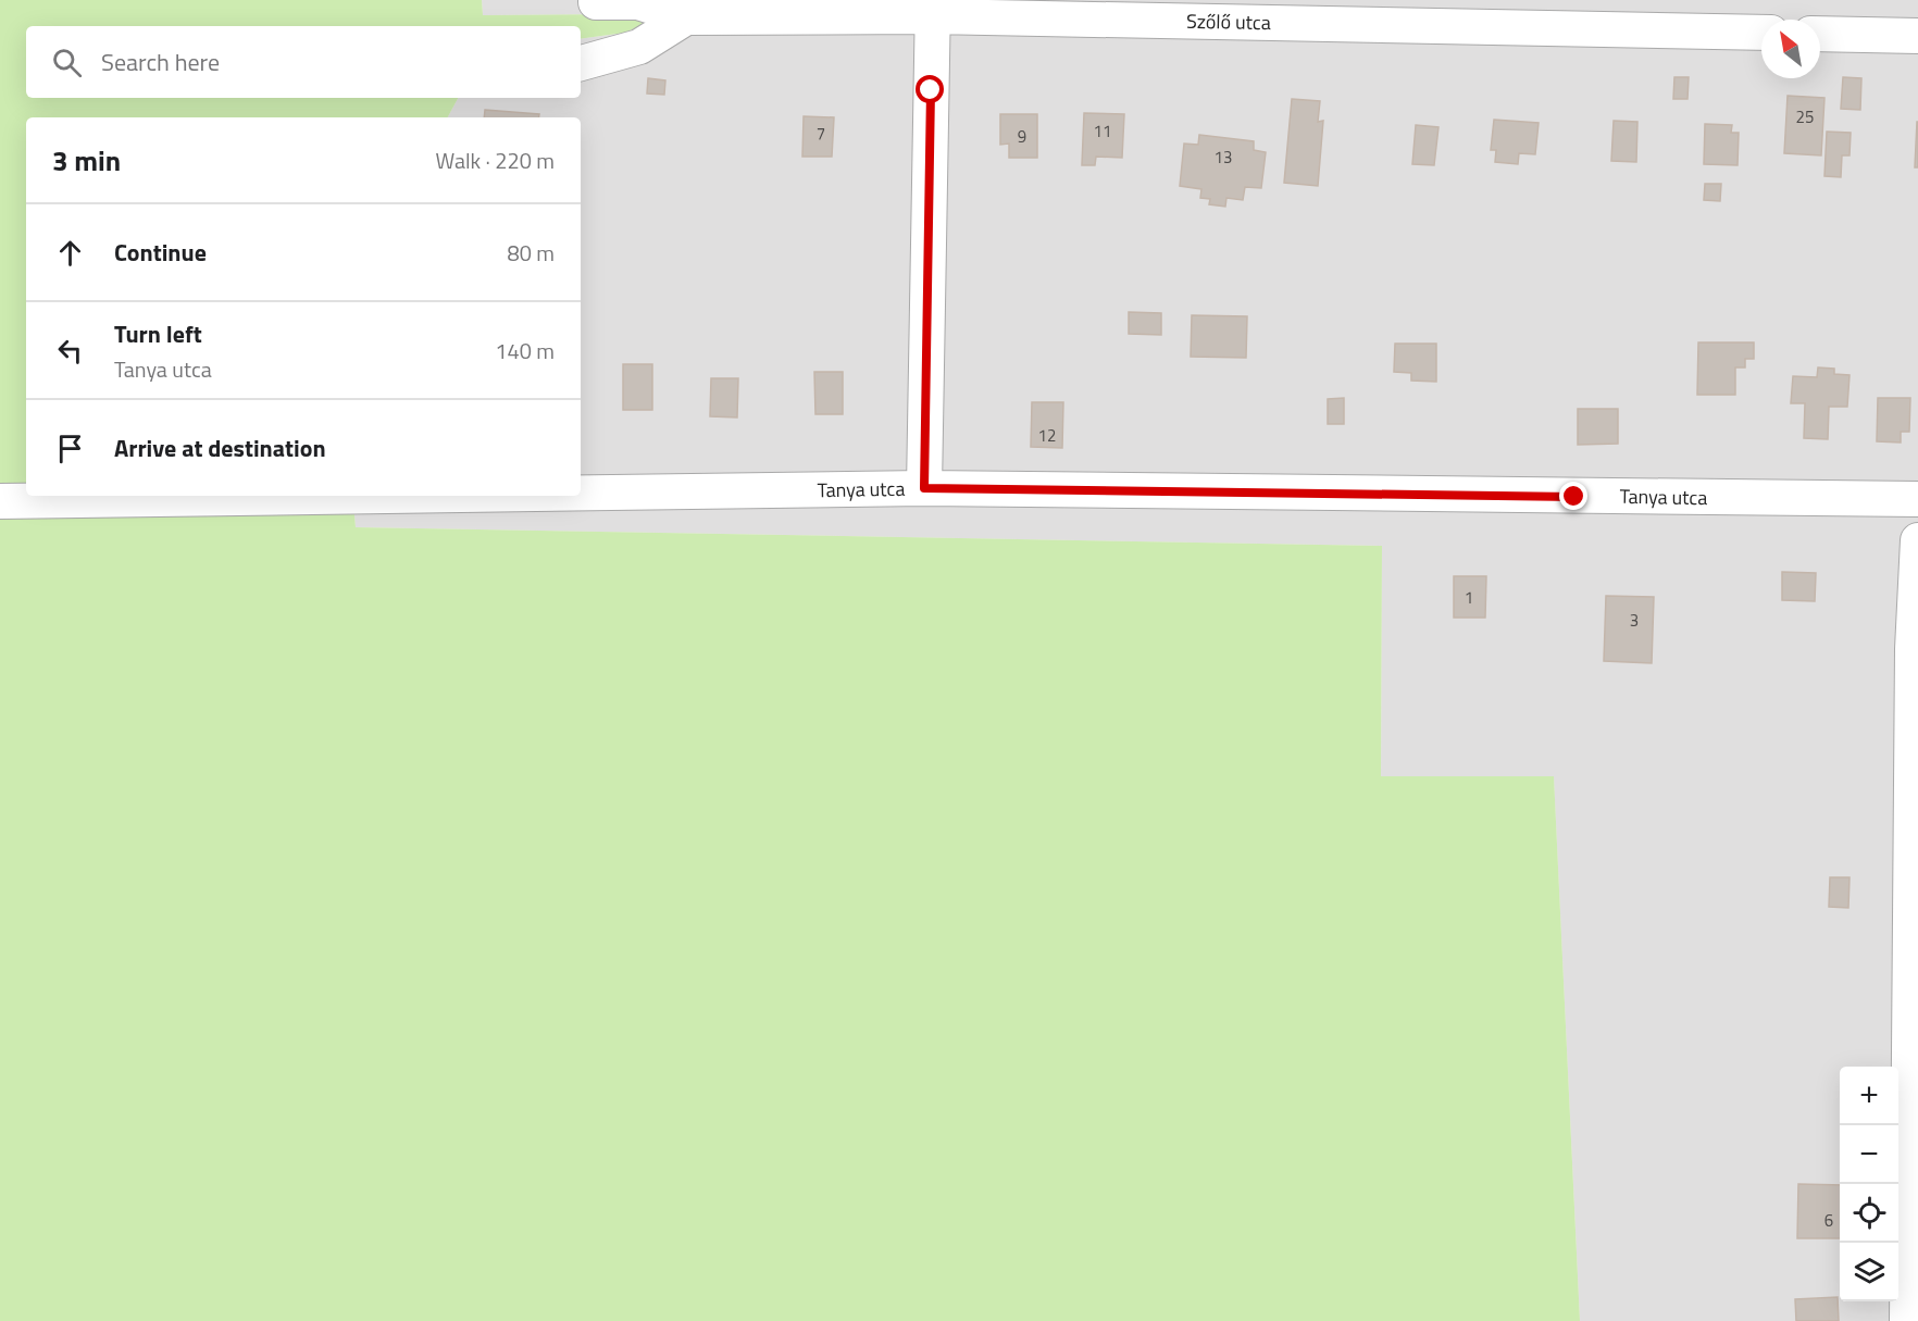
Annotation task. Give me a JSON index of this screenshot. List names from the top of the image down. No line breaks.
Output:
{"streets":{"street":["Szőlő utca","Tanya utca"]},"house_numbers":["25","11","7","9","13","12","1","3","6"],"north":"top left","page":{"search":"Search here","heading":["3 min","Walk · 220 m"],"list":[["Continue","80 m"],["Turn left","Tanya utca","140 m"],"Arrive at destination"],"map_buttons":["+","−"]}}
